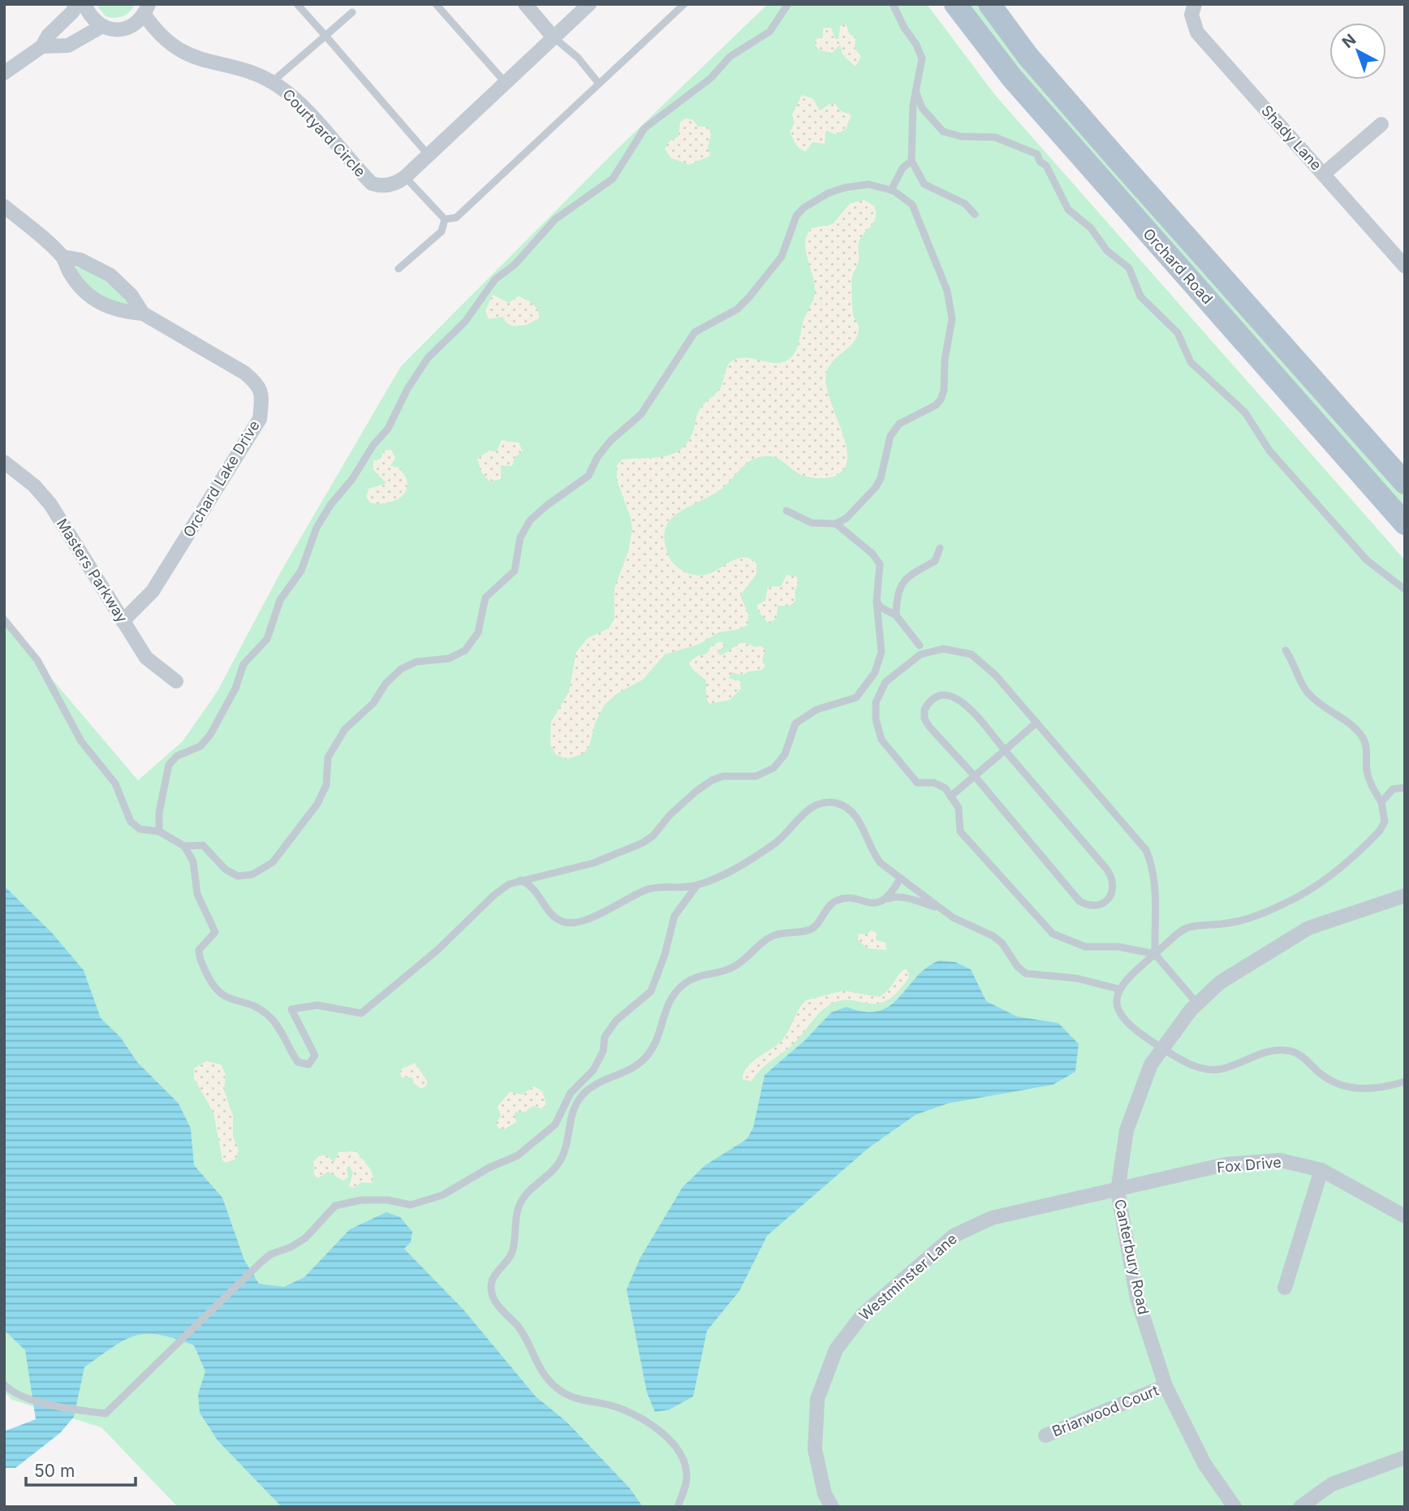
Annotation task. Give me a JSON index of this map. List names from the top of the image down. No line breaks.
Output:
{"streets":{"main road":["Orchard Road"],"street":["Courtyard Circle","Shady Lane","Orchard Lake Drive","Masters Parkway","Fox Drive","Canterbury Road","Westminster Lane","Briarwood Court"]},"crossings":[["Orchard Lake Drive","Masters Parkway"],["Fox Drive","Canterbury Road"],["Fox Drive","Westminster Lane"],["Canterbury Road","Westminster Lane"],["Canterbury Road","Briarwood Court"]],"scale_bar":"50 m","north":"top left"}
